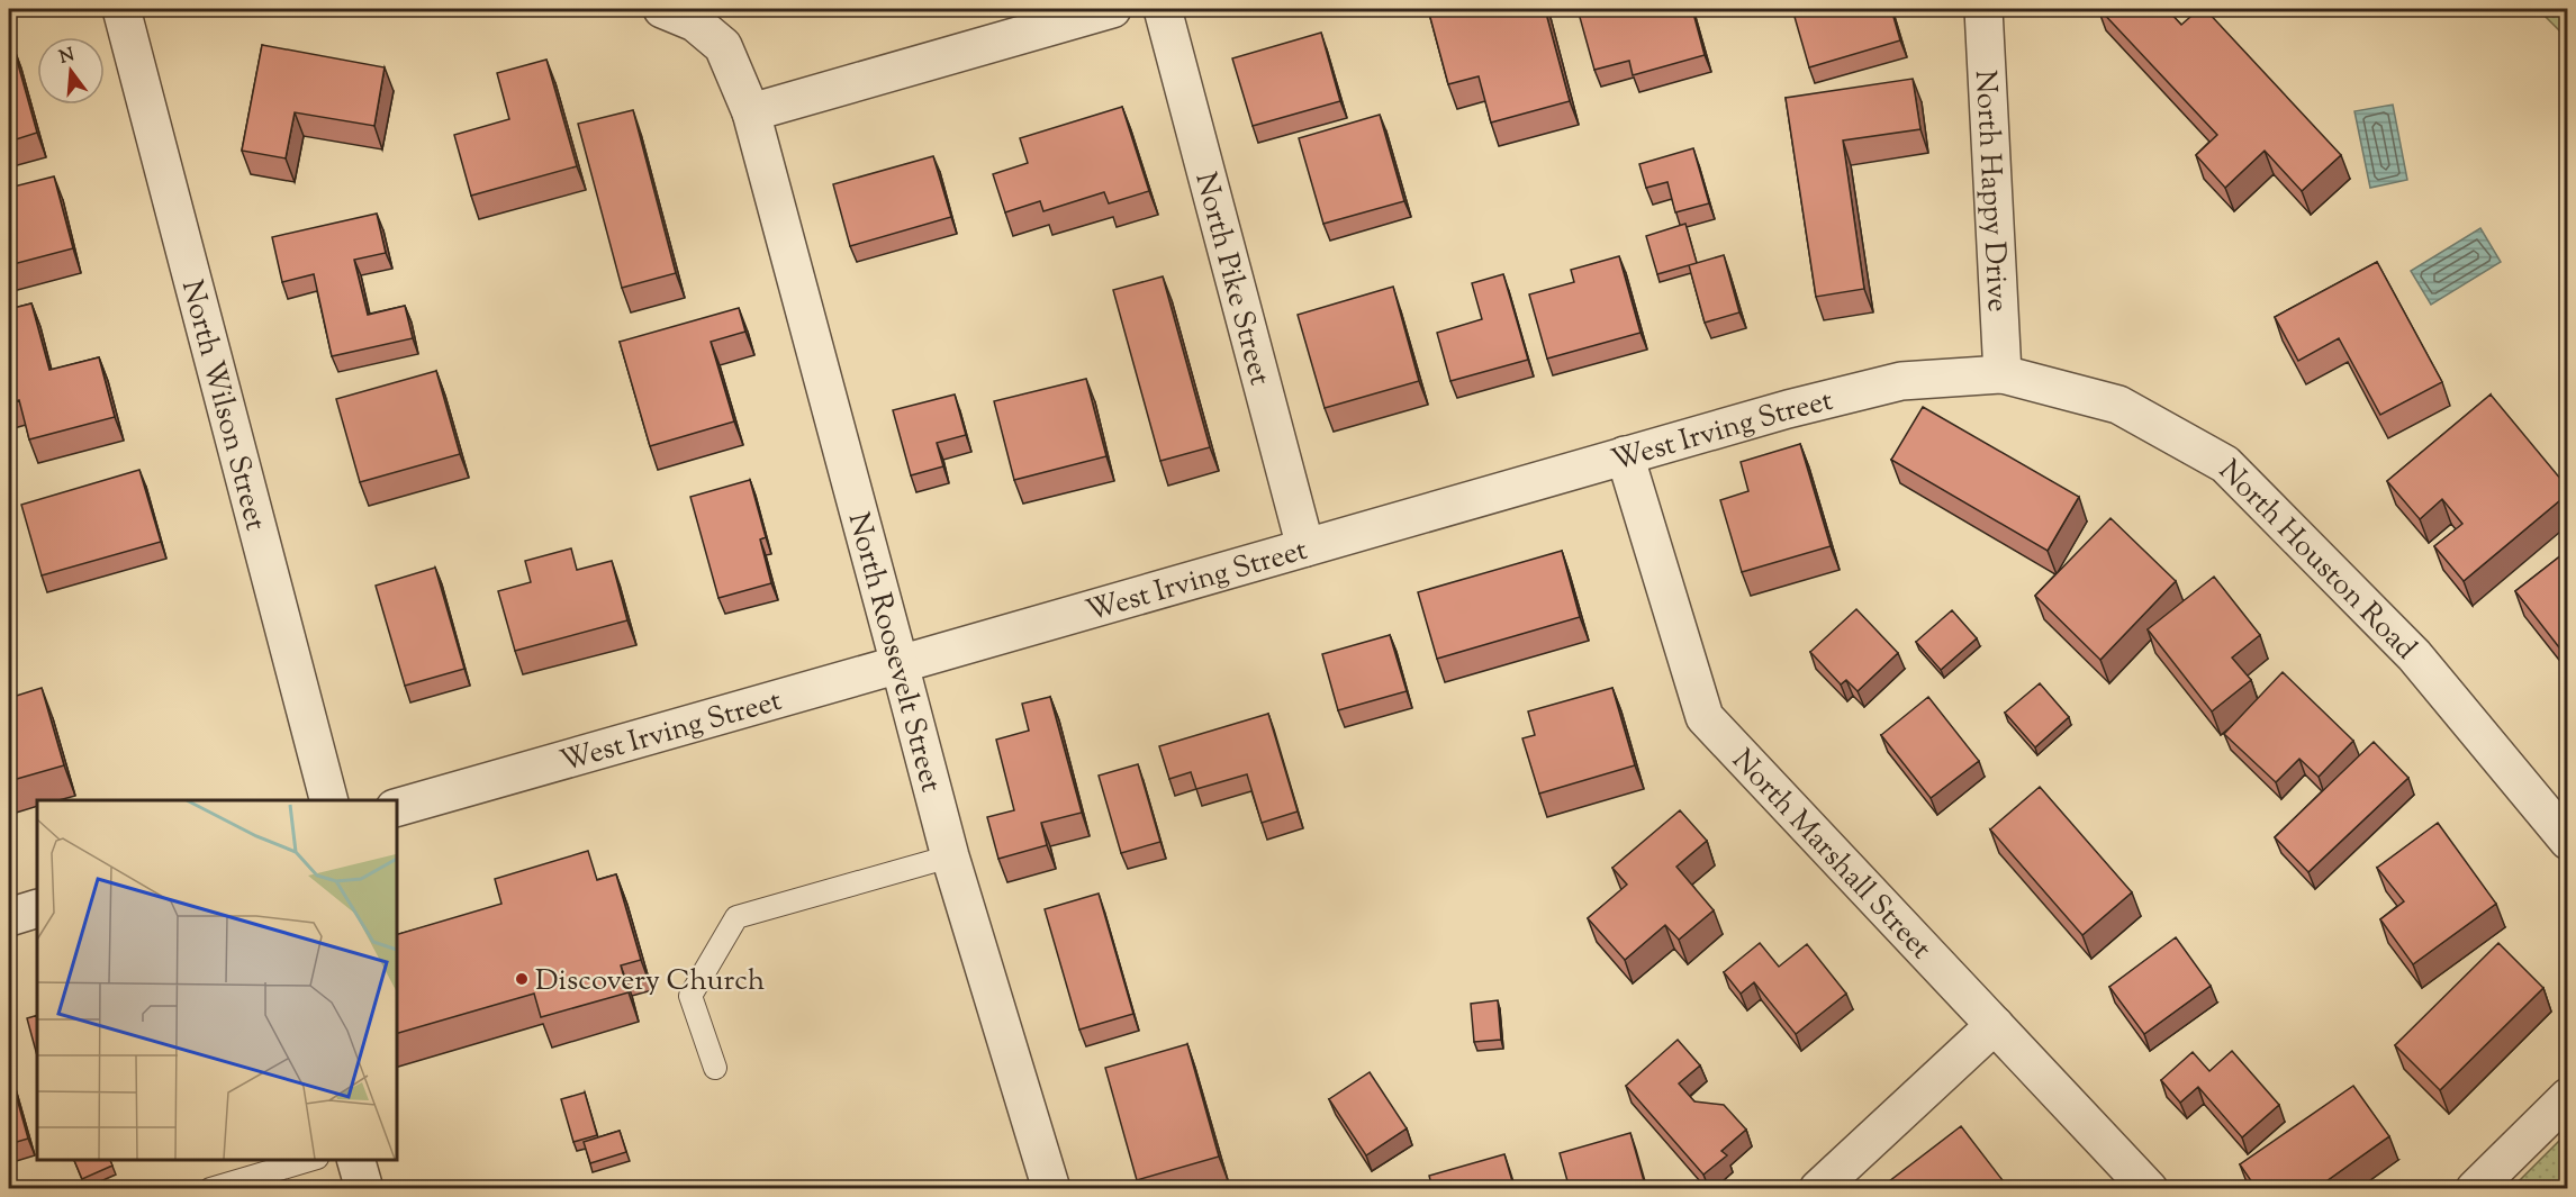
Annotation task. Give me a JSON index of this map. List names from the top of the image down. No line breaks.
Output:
{"streets":{"street":["North Happy Drive","North Pike Street","North Wilson Street","West Irving Street","North Houston Road","North Roosevelt Street","North Marshall Street"]},"crossings":[["North Happy Drive","West Irving Street"],["North Happy Drive","North Houston Road"],["North Pike Street","West Irving Street"],["West Irving Street","North Houston Road"],["West Irving Street","North Roosevelt Street"],["West Irving Street","North Marshall Street"]],"places":["Discovery Church"],"north":"top"}
